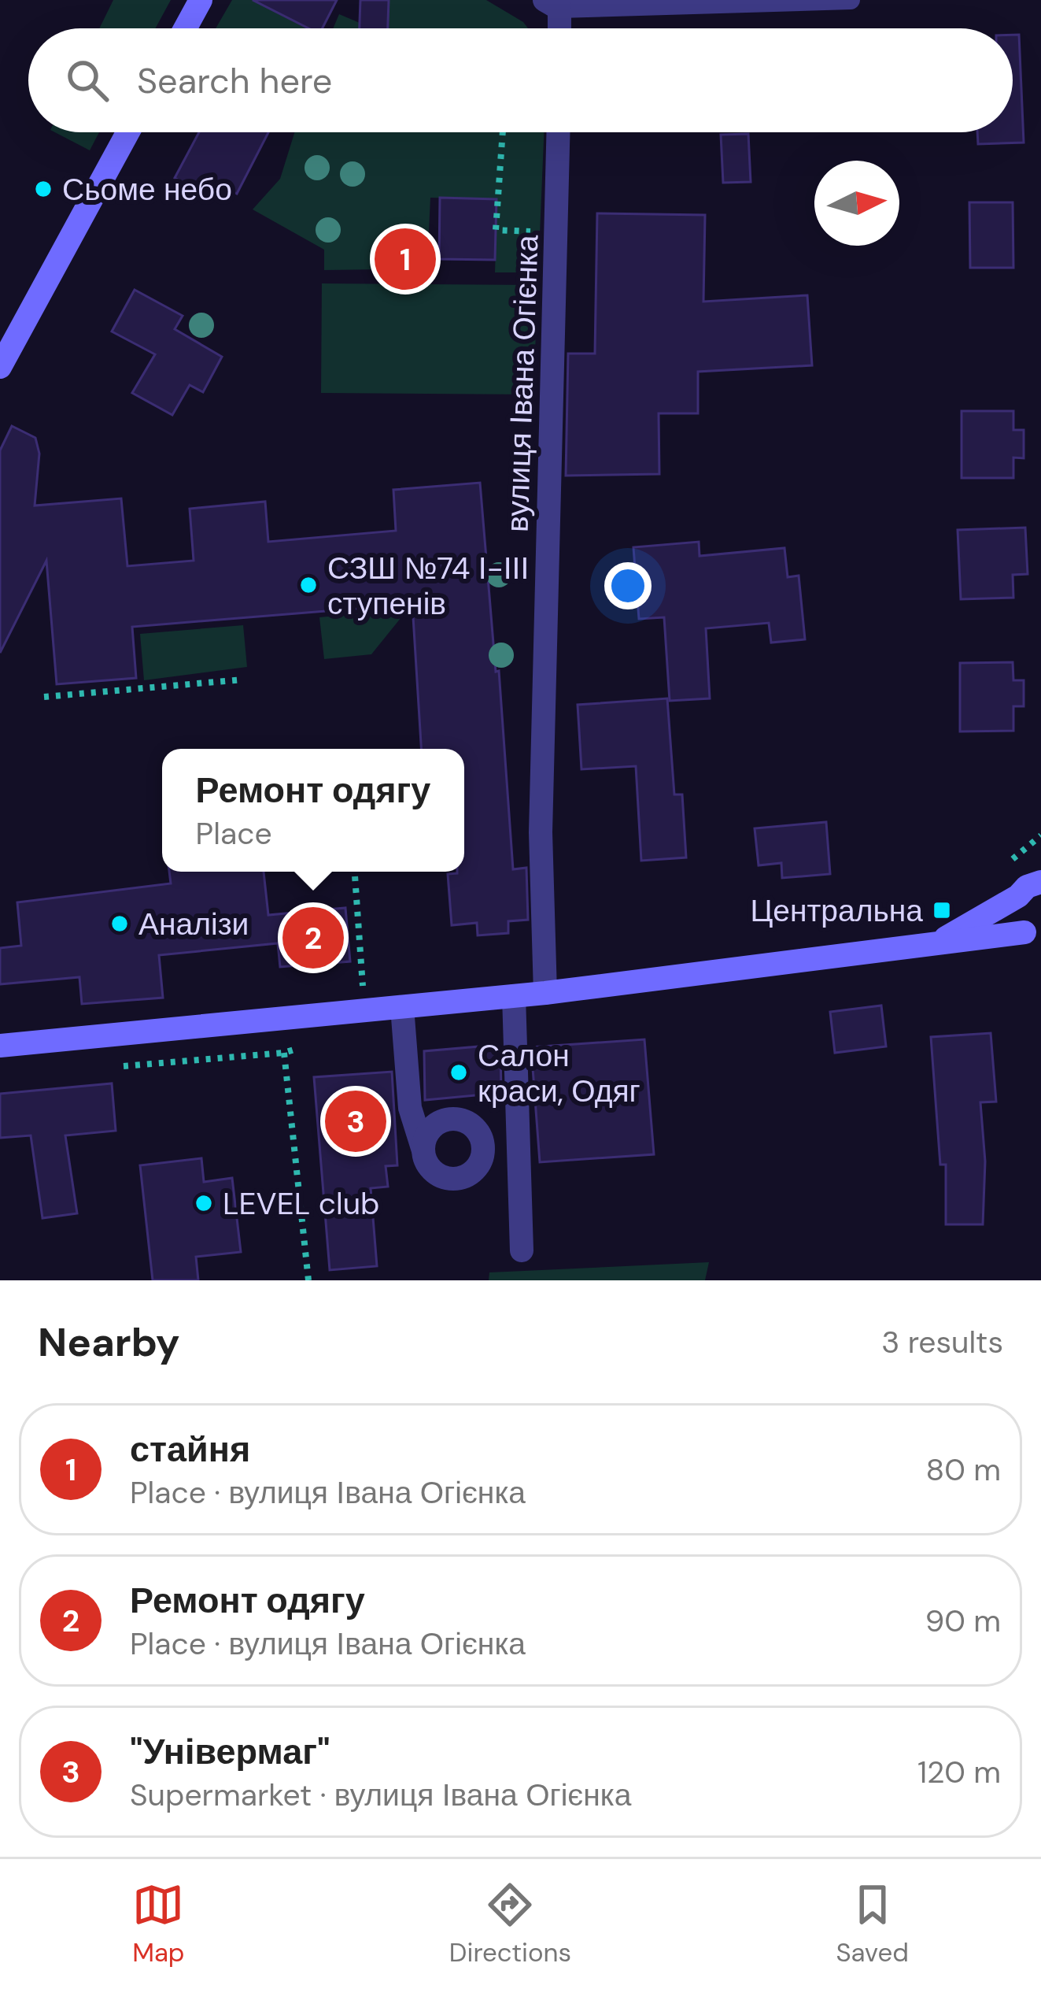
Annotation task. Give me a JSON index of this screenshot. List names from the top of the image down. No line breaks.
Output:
{"streets":{"street":["вулиця Івана Огієнка"]},"places":{"other":["Сьоме небо","СЗШ №74 І-ІІІ ступенів","Аналізи","Салон краси, Одяг","LEVEL club"],"transit":["Центральна"]},"north":"right","page":{"search":"Search here","pins":["1","2","3"],"popup":["Ремонт одягу","Place"],"heading":["Nearby","3 results"],"list":[{"mark":"1","name":"стайня","note":"Place · вулиця Івана Огієнка","value":"80 m"},{"mark":"2","name":"Ремонт одягу","note":"Place · вулиця Івана Огієнка","value":"90 m"},{"mark":"3","name":"\"Універмаг\"","note":"Supermarket · вулиця Івана Огієнка","value":"120 m"}],"nav":["Map","Directions","Saved"]}}
